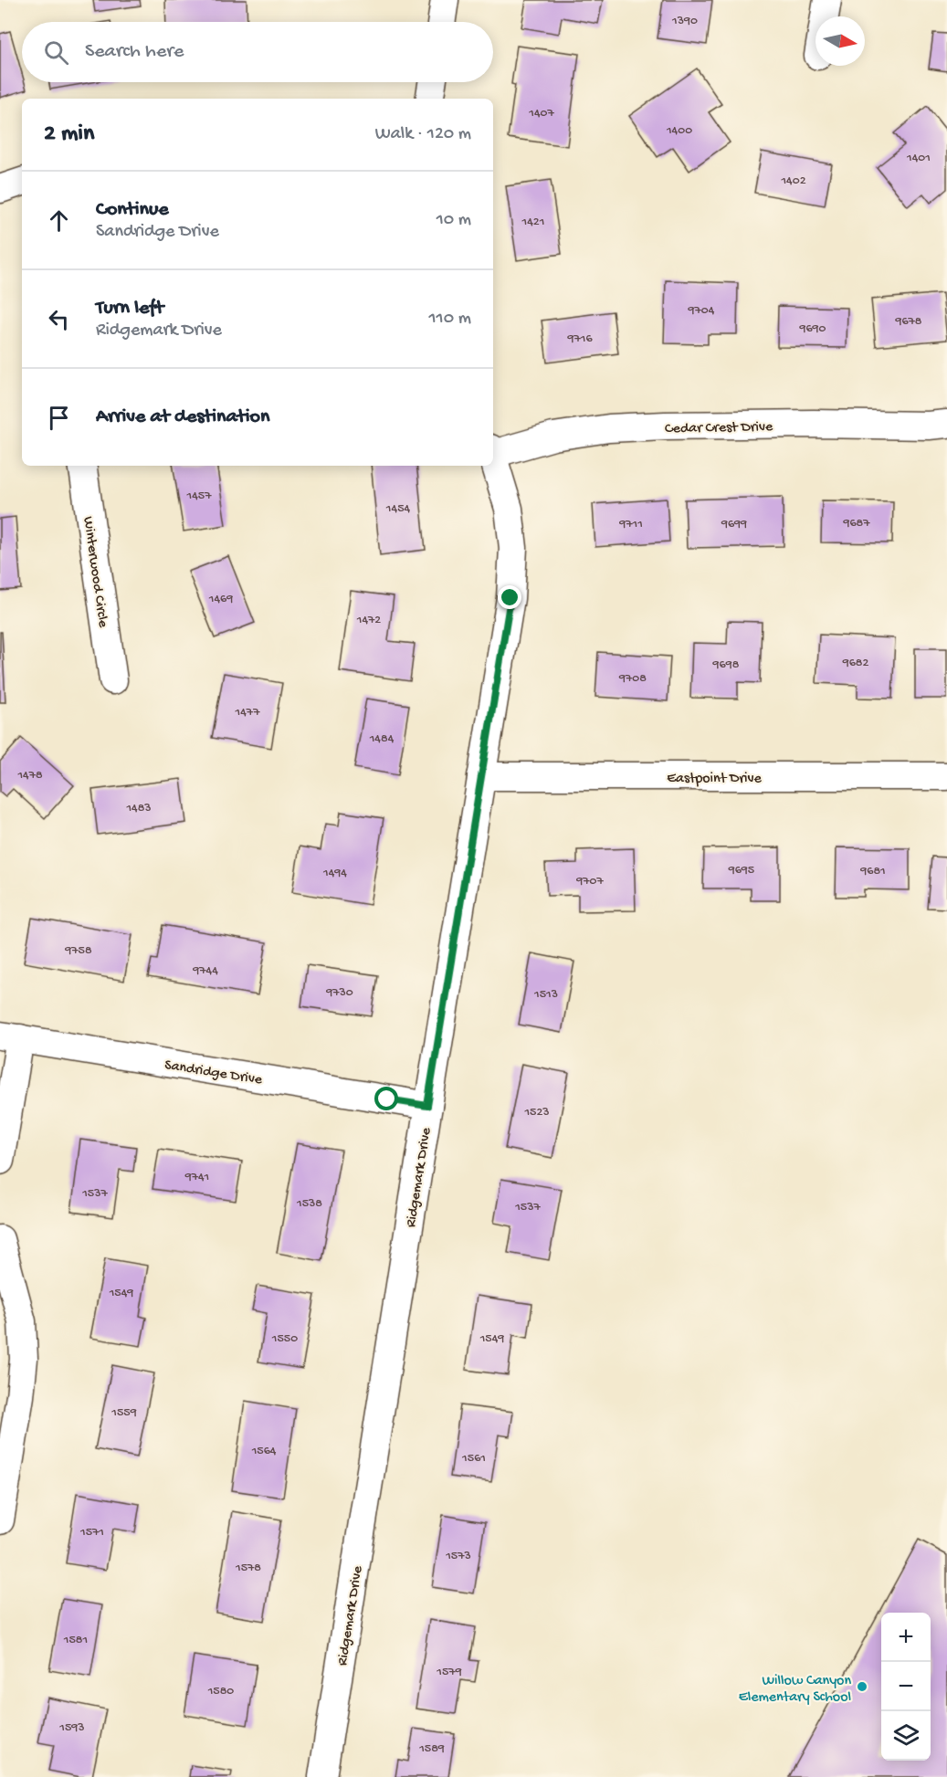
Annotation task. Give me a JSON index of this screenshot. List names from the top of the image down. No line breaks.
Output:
{"streets":{"street":["Cedar Crest Drive","Winterwood Circle","Eastpoint Drive","Sandridge Drive","Ridgemark Drive"]},"crossings":[["Eastpoint Drive","Ridgemark Drive"],["Sandridge Drive","Ridgemark Drive"]],"places":["Willow Canyon Elementary School"],"house_numbers":["1390","1407","1400","1401","1402","1421","9704","9678","9690","9716","1457","1454","9687","9711","9699","1469","1472","9682","9698","9708","1477","1484","1478","1483","9695","9681","1494","9707","9758","9744","9730","1513","1523","9741","1537","1538","1537","1549","1550","1549","1559","1564","1561","1571","1573","1578","1581","1579","1580","1593","1589"],"north":"right","page":{"search":"Search here","heading":["2 min","Walk · 120 m"],"list":[["Continue","Sandridge Drive","10 m"],["Turn left","Ridgemark Drive","110 m"],"Arrive at destination"],"map_buttons":["+","−"]}}
